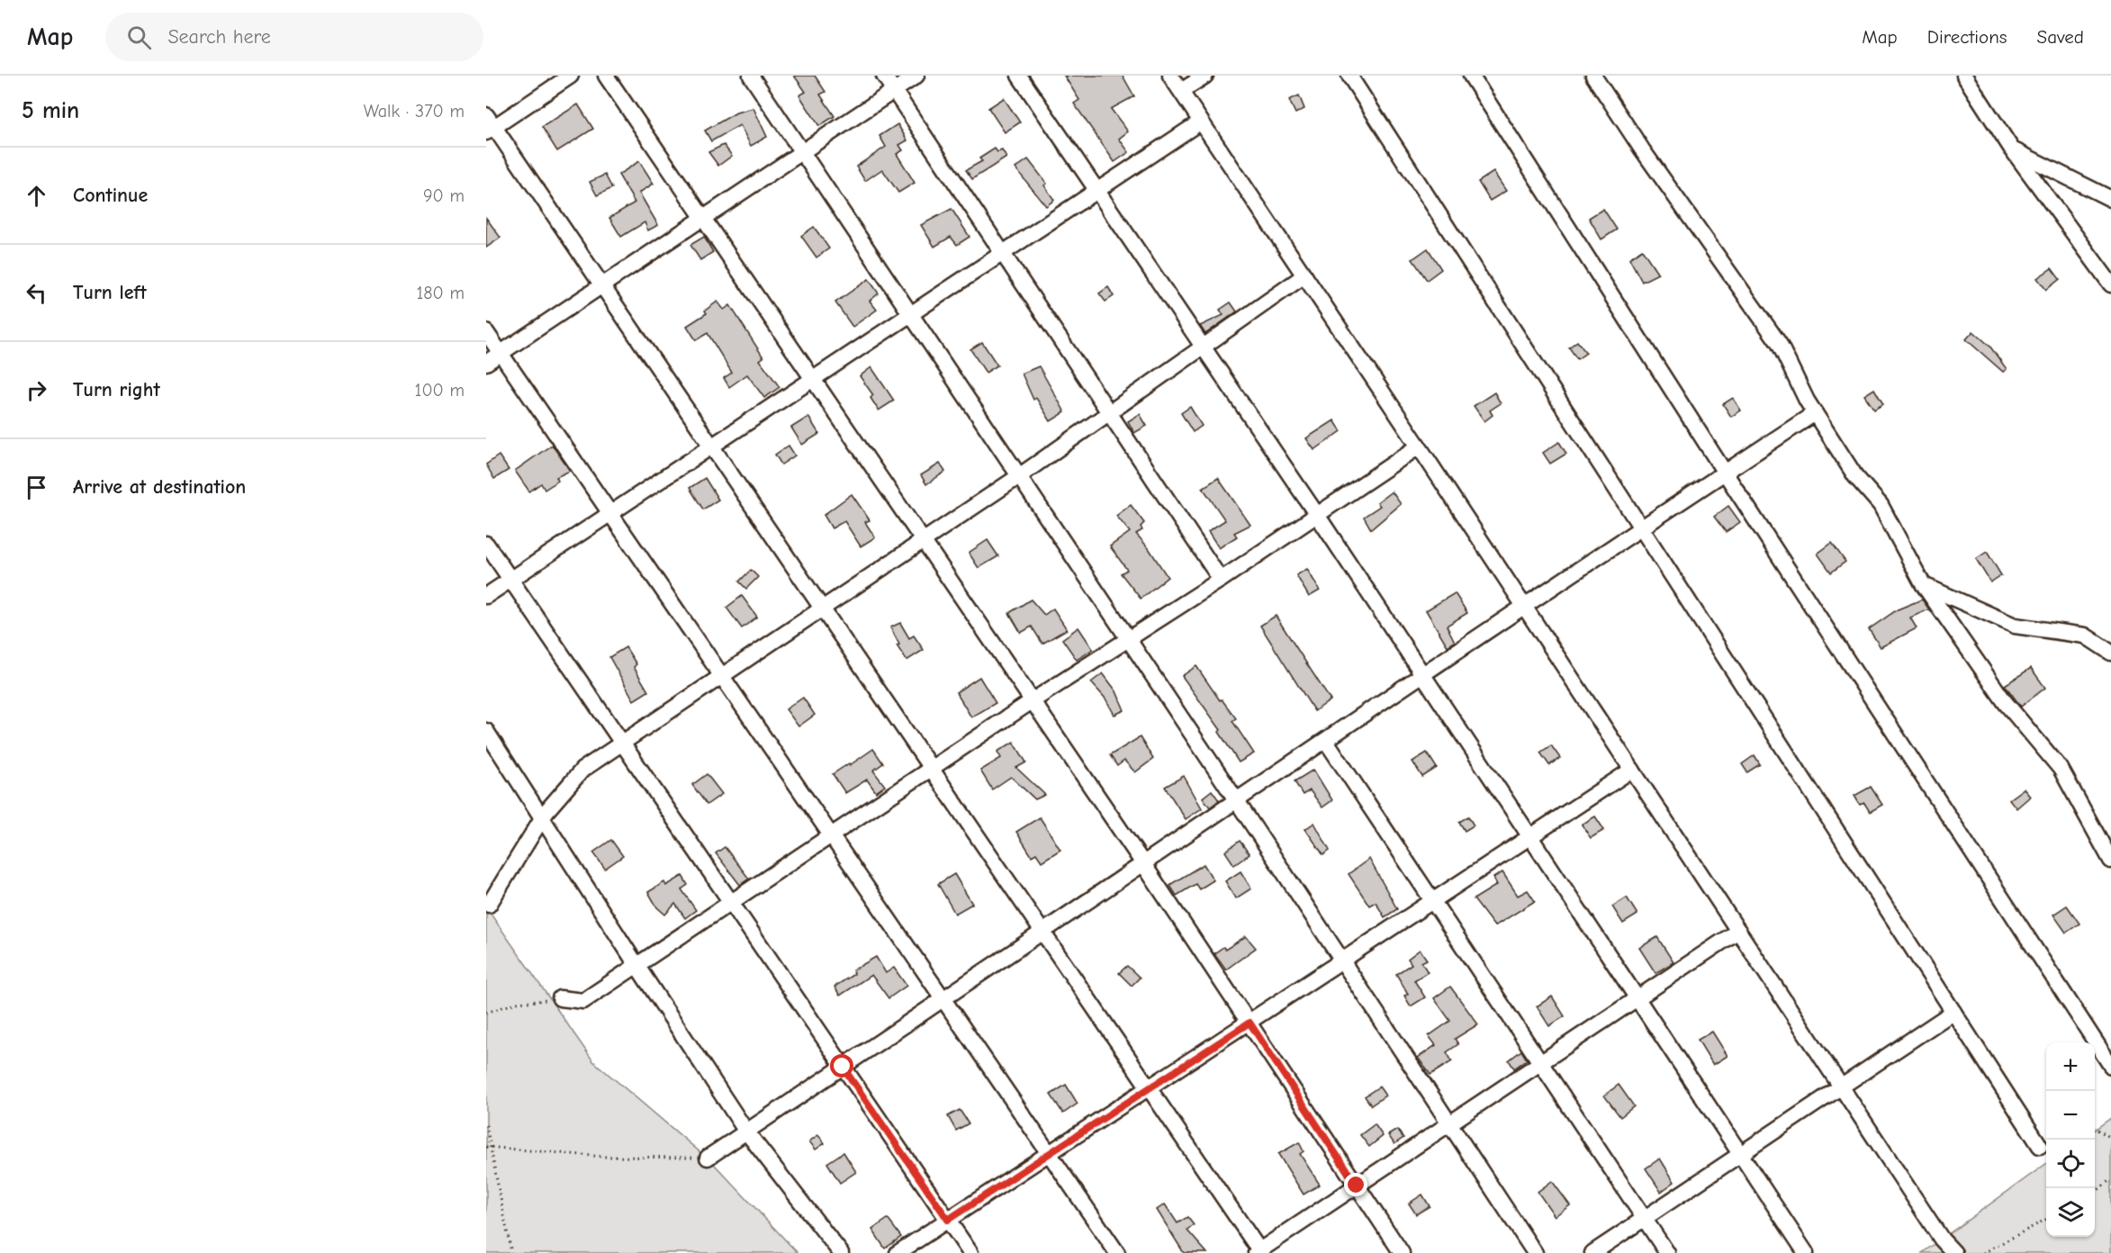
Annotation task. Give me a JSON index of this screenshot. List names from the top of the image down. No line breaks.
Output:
{"page":{"header":"Map","search":"Search here","nav":["Map","Directions","Saved"],"heading":["5 min","Walk · 370 m"],"list":[["Continue","90 m"],["Turn left","180 m"],["Turn right","100 m"],"Arrive at destination"],"map_buttons":["+","−"]}}
